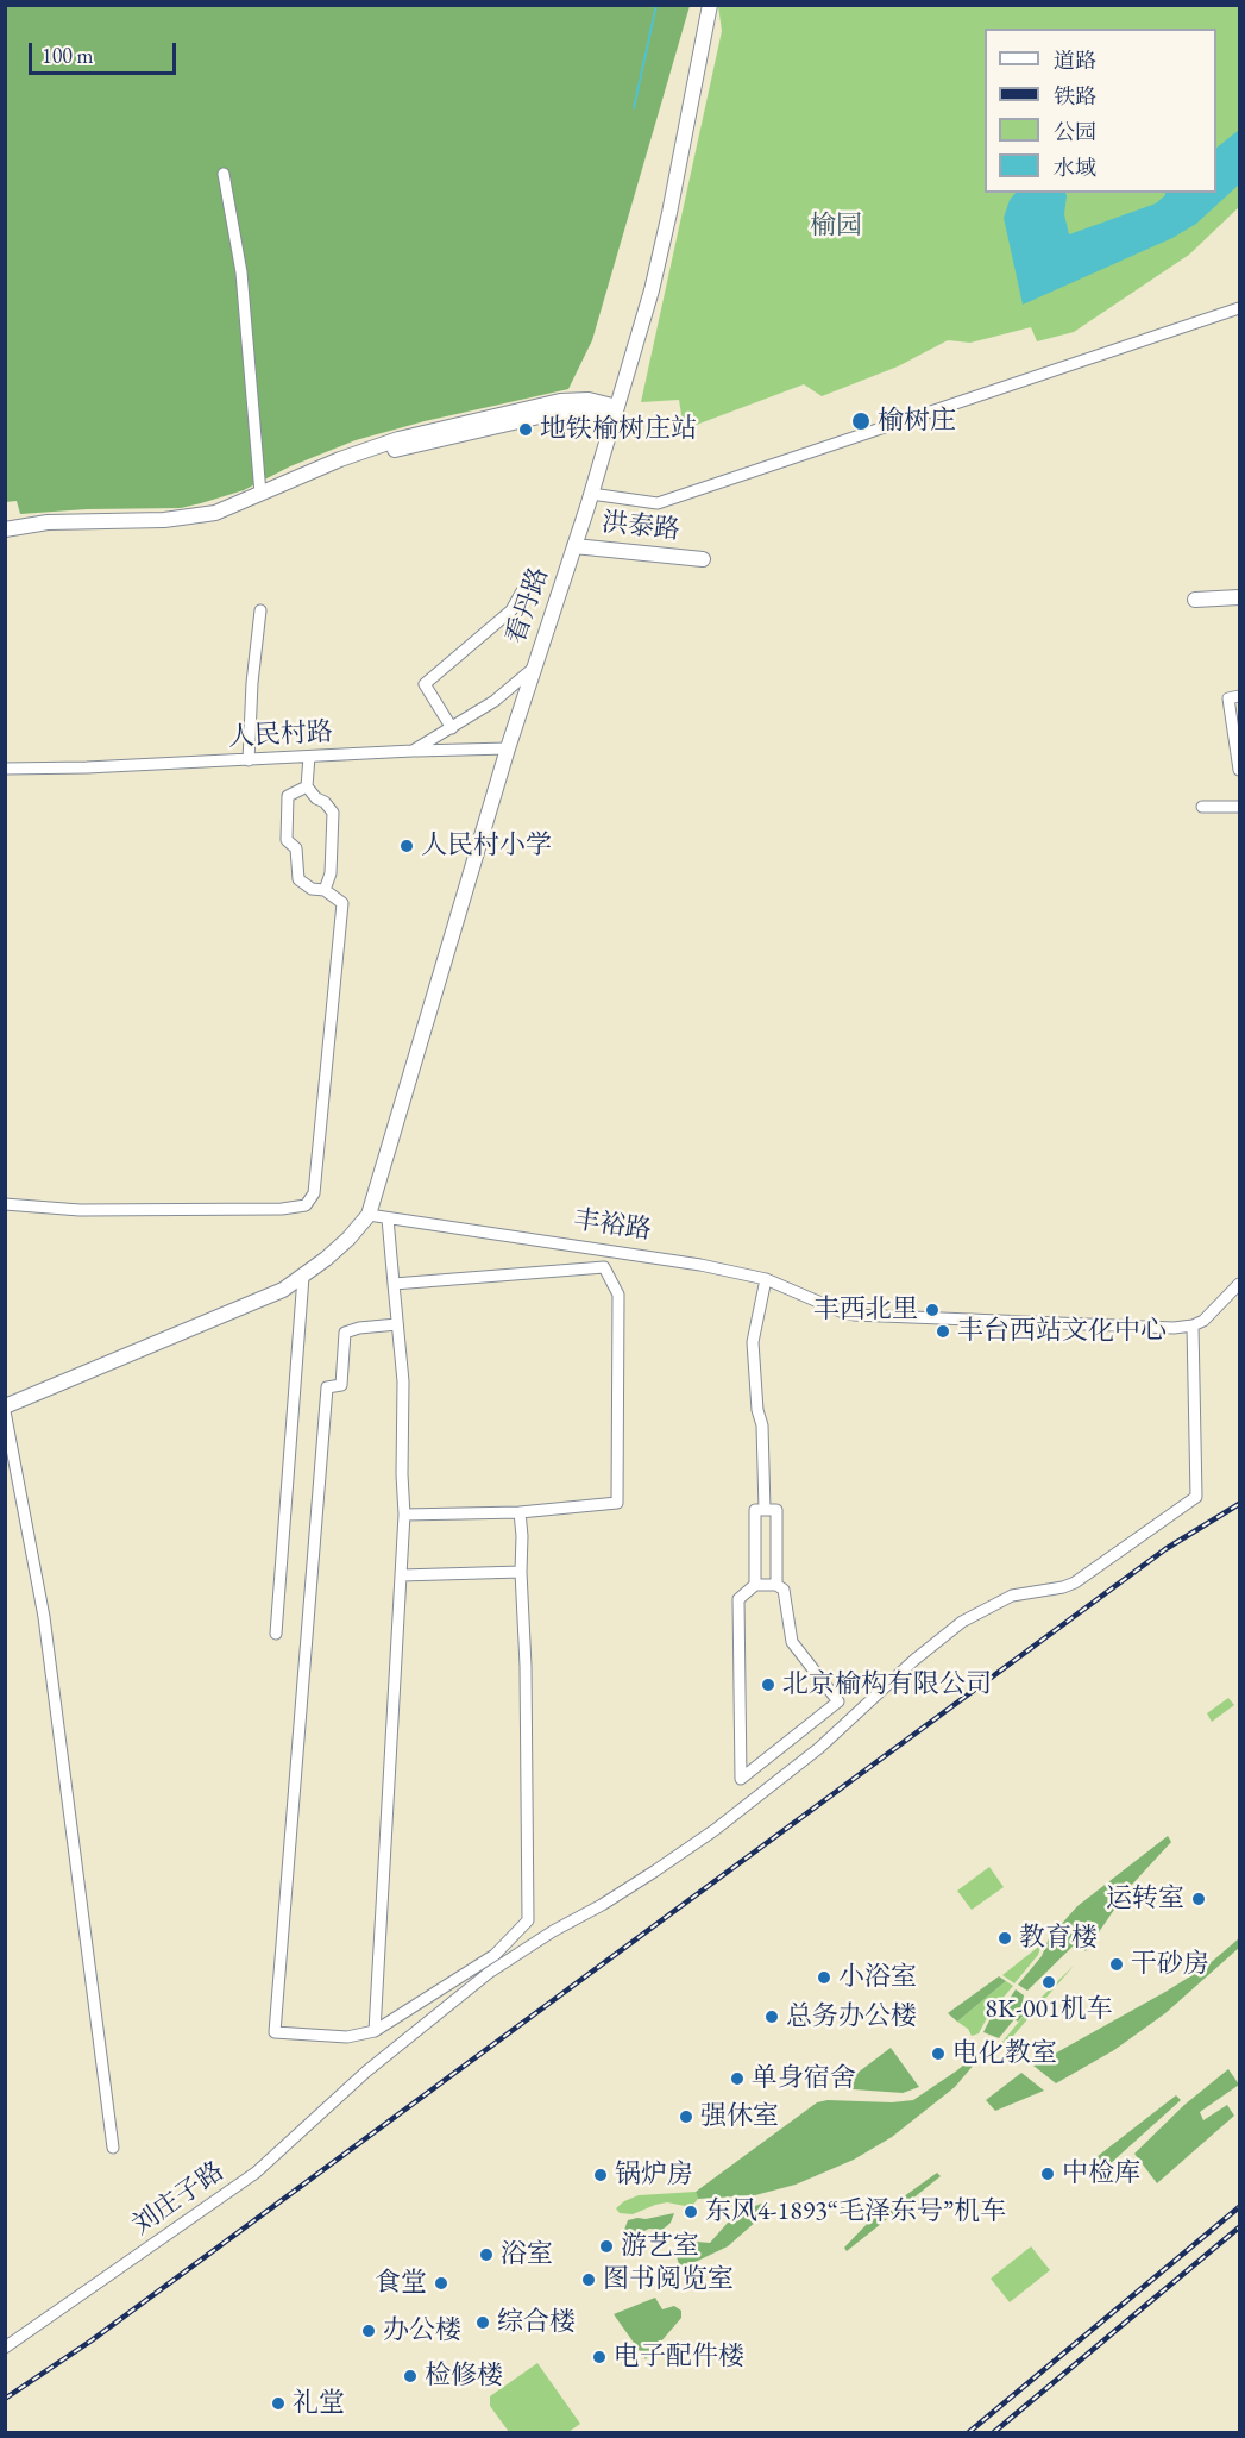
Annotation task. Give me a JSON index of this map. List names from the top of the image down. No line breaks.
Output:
{"streets":{"street":["洪泰路","看丹路","人民村路","丰裕路","刘庄子路"]},"crossings":[["洪泰路","看丹路"],["看丹路","人民村路"],["看丹路","丰裕路"],["丰裕路","刘庄子路"]],"parks":["榆园"],"places":["榆树庄","地铁榆树庄站","人民村小学","丰西北里","丰台西站文化中心","北京榆构有限公司","运转室","教育楼","干砂房","小浴室","8K-001机车","总务办公楼","电化教室","单身宿舍","强休室","中检库","锅炉房","东风4-1893“毛泽东号”机车","游艺室","浴室","图书阅览室","食堂","综合楼","办公楼","电子配件楼","检修楼","礼堂"],"legend":["道路","铁路","公园","水域"],"scale_bar":"100 m"}
